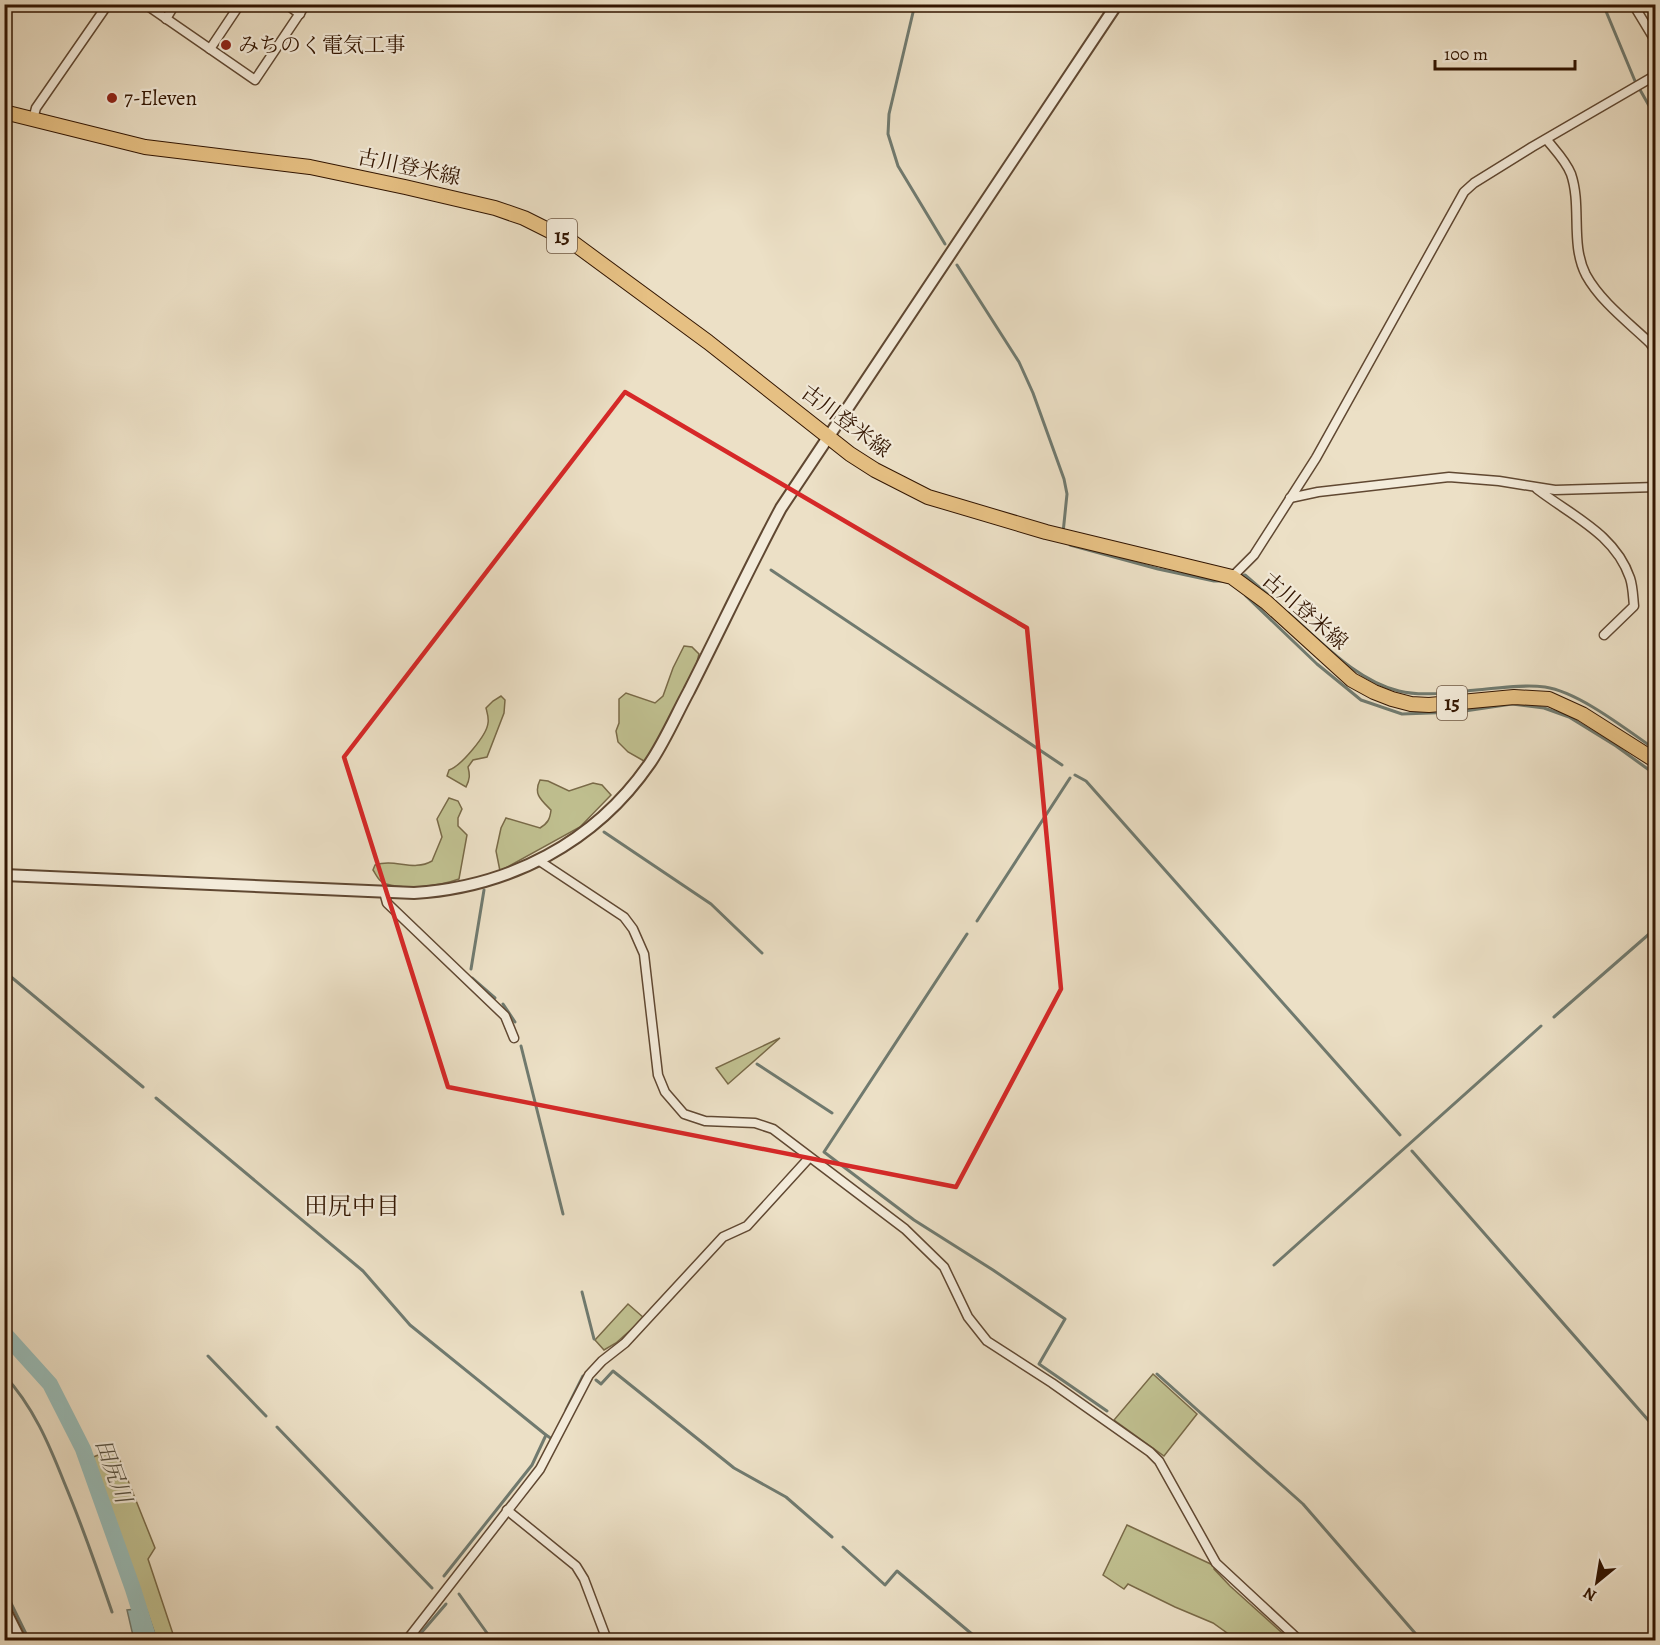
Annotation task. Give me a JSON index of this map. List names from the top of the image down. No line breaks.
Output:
{"streets":{"main road":["古川登米線","15"]},"districts":["田尻中目"],"water":["田尻川"],"places":["みちのく電気工事","7-Eleven"],"scale_bar":"100 m","north":"bottom left"}
